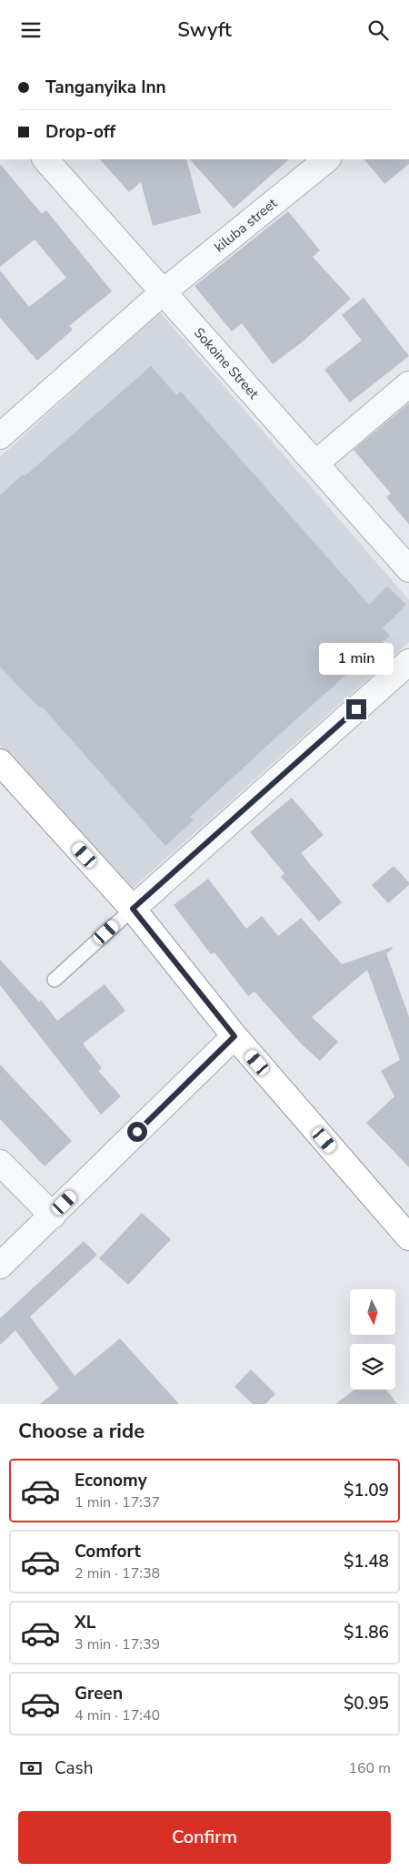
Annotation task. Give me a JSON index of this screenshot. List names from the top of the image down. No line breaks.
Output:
{"streets":{"street":["kiluba street","Sokoine Street"]},"crossings":[["kiluba street","Sokoine Street"]],"north":"bottom","page":{"header":"Swyft","banner":["Tanganyika Inn","Drop-off"],"bubble":"1 min","heading":"Choose a ride","list":[{"name":"Economy","note":"1 min · 17:37","value":"$1.09"},{"name":"Comfort","note":"2 min · 17:38","value":"$1.48"},{"name":"XL","note":"3 min · 17:39","value":"$1.86"},{"name":"Green","note":"4 min · 17:40","value":"$0.95"}],"pay":["Cash","160 m"],"buttons":"Confirm"}}
